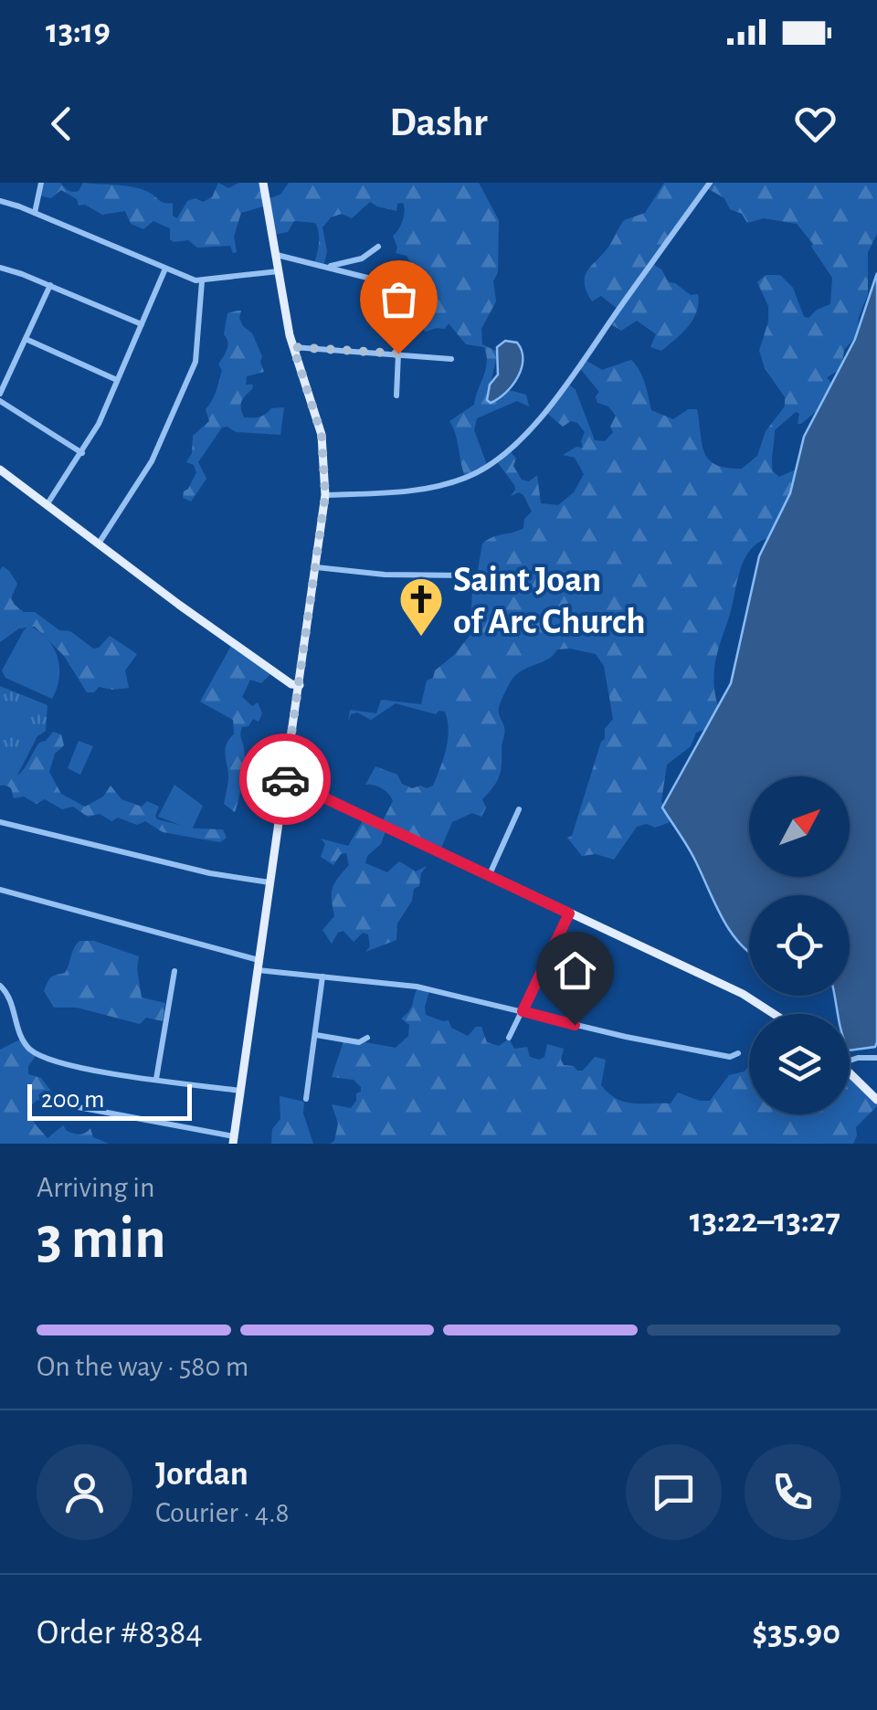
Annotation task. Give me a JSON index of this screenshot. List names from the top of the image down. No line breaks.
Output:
{"places":{"church":["Saint Joan of Arc Church"]},"scale_bar":"200 m","north":"top right","page":{"status":"13:19","header":"Dashr","scale":"200 m","heading":["3 min","Arriving in","13:22–13:27"],"panel":["Jordan","Courier · 4.8","Order #8384","$35.90"],"bar":"On the way · 580 m"}}
